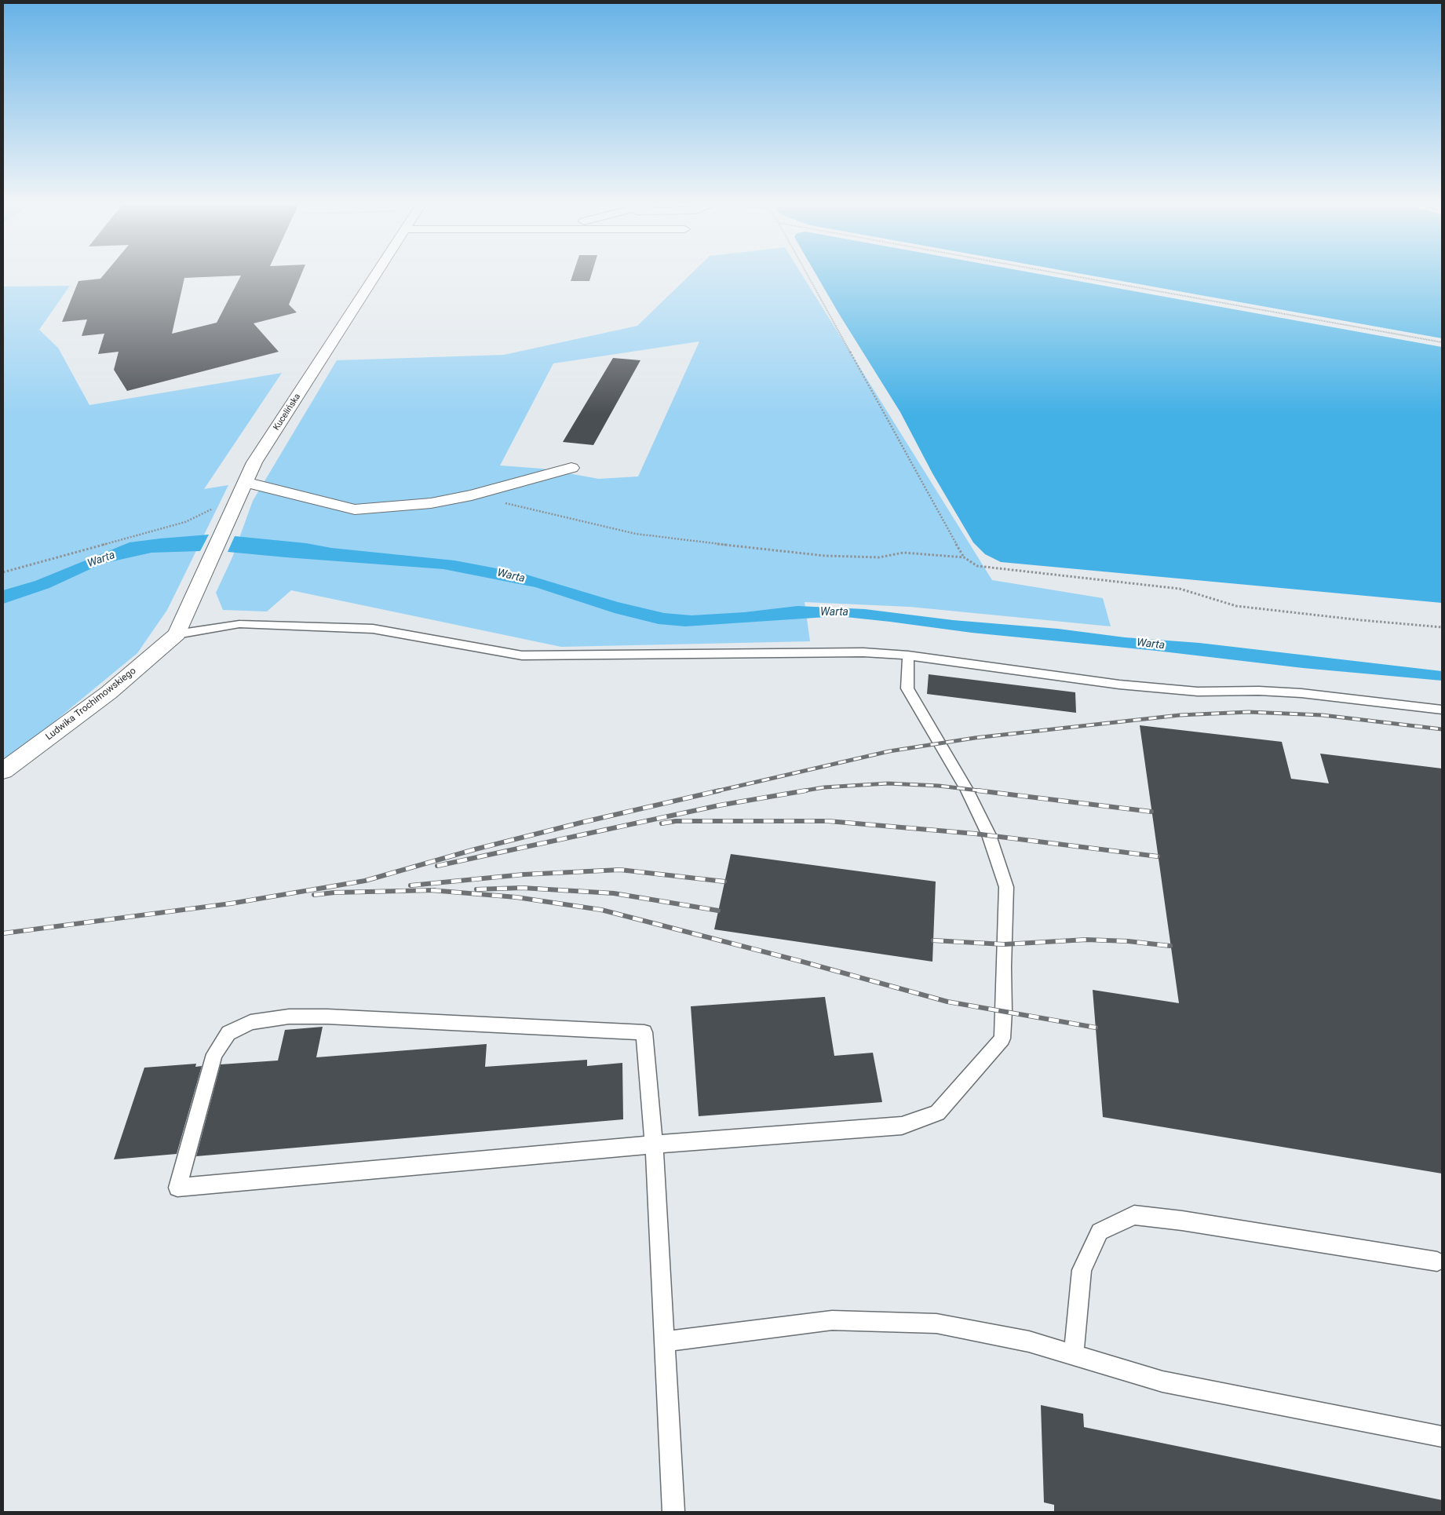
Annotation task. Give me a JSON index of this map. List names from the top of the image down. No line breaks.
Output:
{"streets":{"street":["Kucelińska","Ludwika Trochimowskiego"]},"crossings":[["Kucelińska","Ludwika Trochimowskiego"]],"water":["Warta"]}
